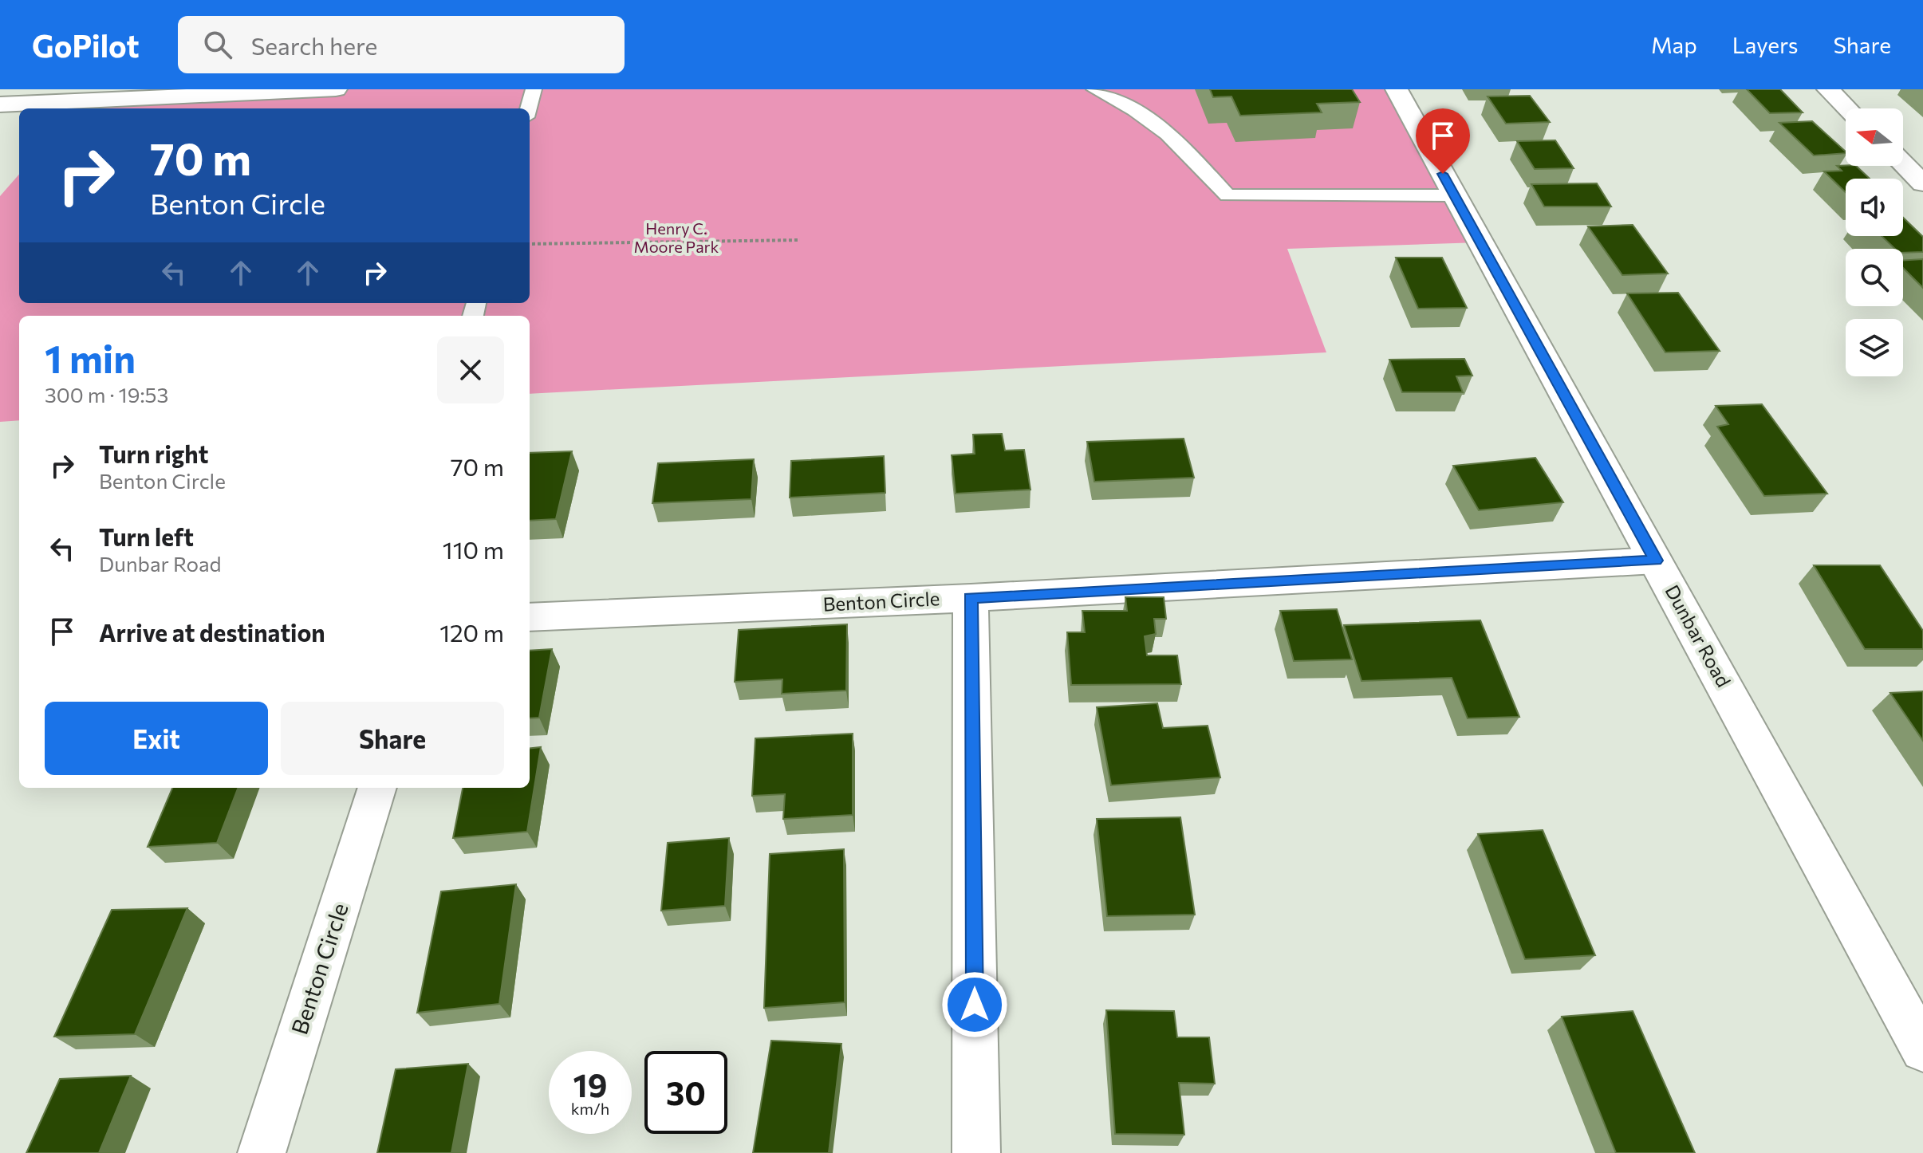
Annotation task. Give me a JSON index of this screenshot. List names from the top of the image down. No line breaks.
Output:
{"streets":{"street":["Benton Circle","Dunbar Road"]},"crossings":[["Benton Circle","Dunbar Road"]],"parks":["Henry C. Moore Park"],"north":"left","page":{"header":"GoPilot","search":"Search here","nav":["Map","Layers","Share"],"turn":["70 m","Benton Circle"],"heading":["1 min","300 m · 19:53"],"list":[{"name":"Turn right","note":"Benton Circle","value":"70 m"},{"name":"Turn left","note":"Dunbar Road","value":"110 m"},{"name":"Arrive at destination","value":"120 m"}],"buttons":["Exit","Share"],"speed":"19 km/h","limit":"30"}}
